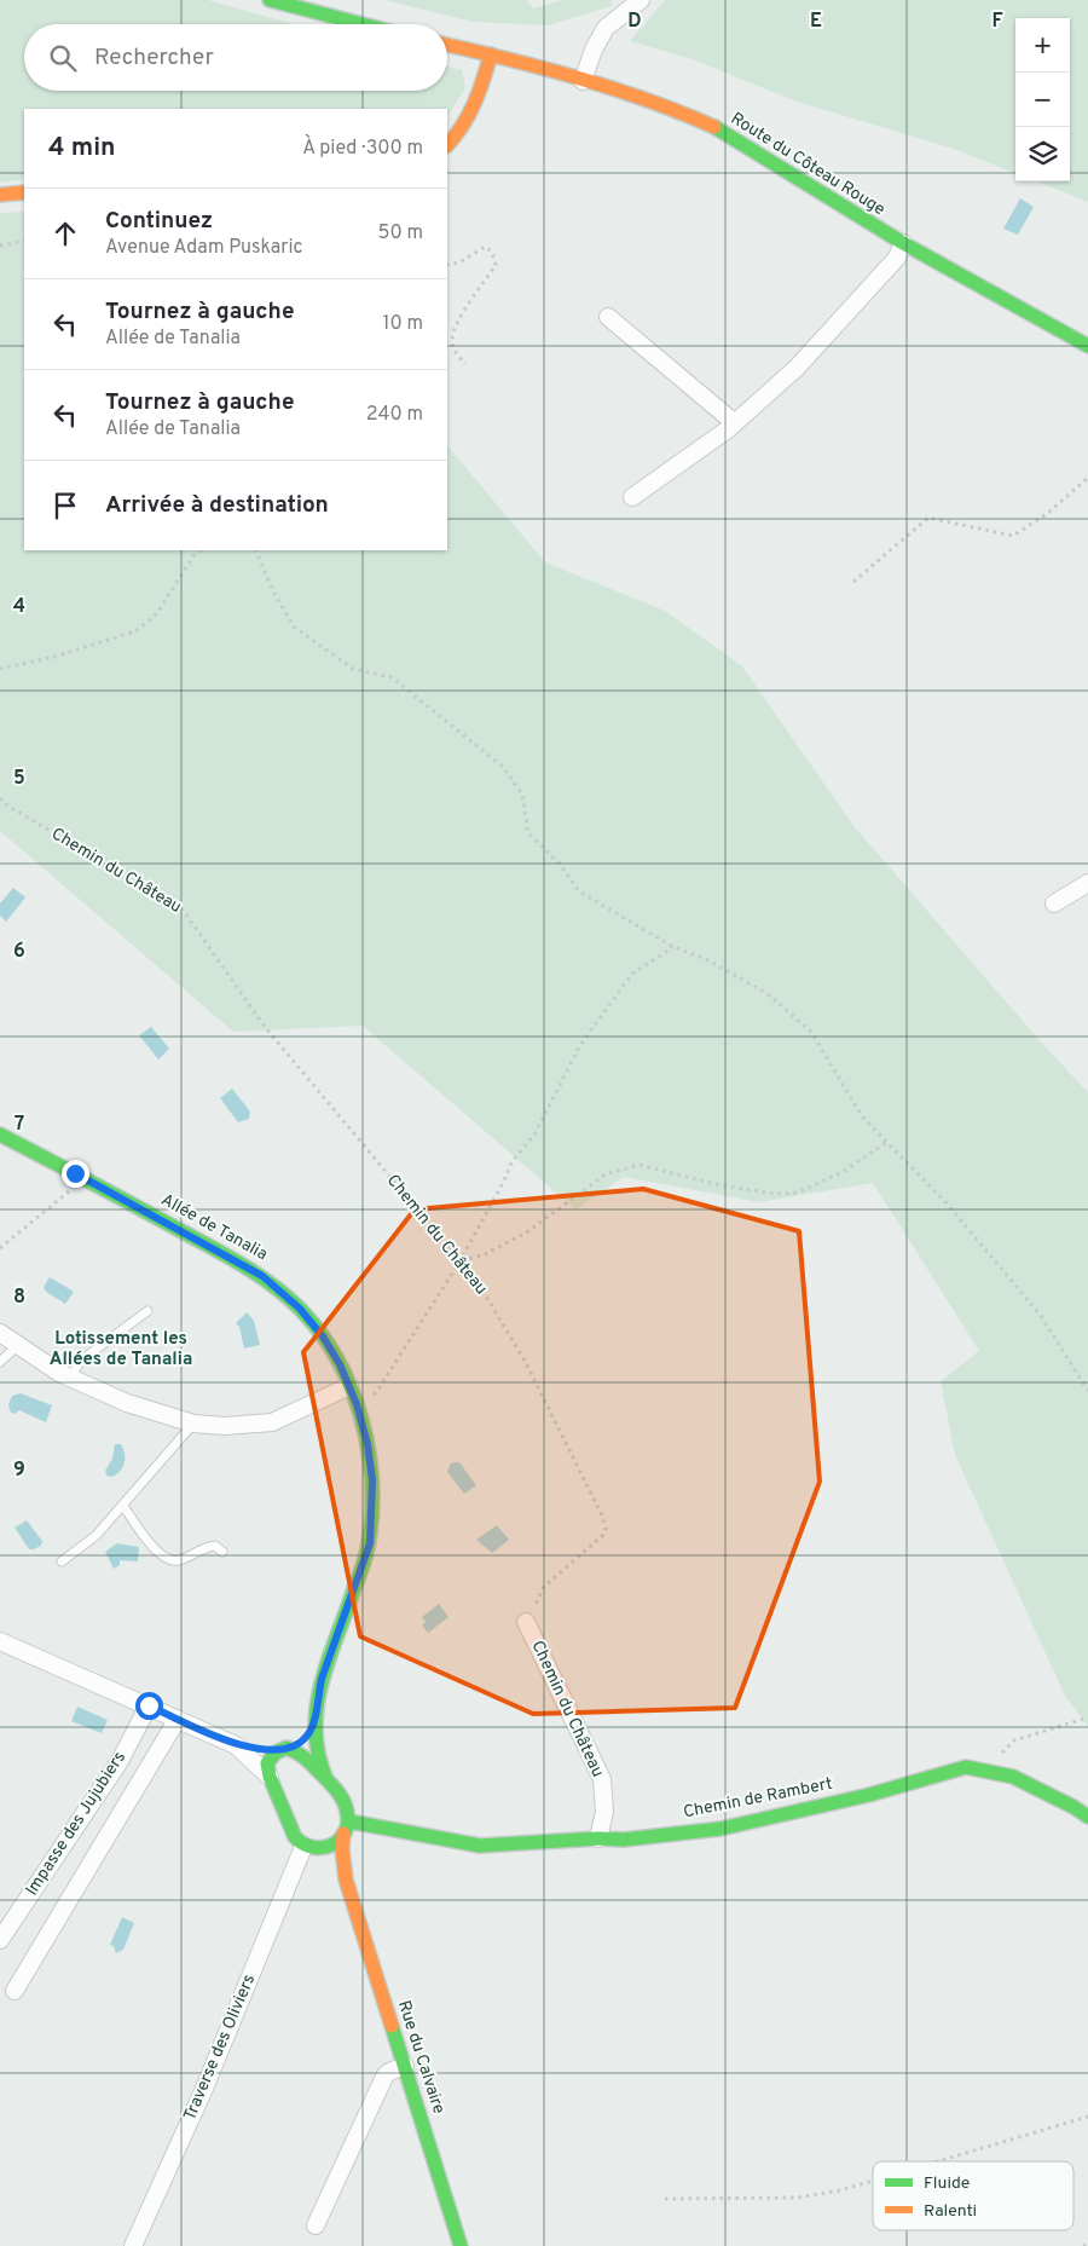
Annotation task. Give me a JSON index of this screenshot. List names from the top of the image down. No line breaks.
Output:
{"streets":{"street":["Route du Côteau Rouge","Chemin du Château","Allée de Tanalia","Chemin de Rambert","Impasse des Jujubiers","Traverse des Oliviers","Rue du Calvaire"]},"crossings":[["Chemin du Château","Chemin de Rambert"],["Chemin de Rambert","Rue du Calvaire"],["Traverse des Oliviers","Rue du Calvaire"]],"districts":["Lotissement les Allées de Tanalia"],"legend":["Fluide","Ralenti"],"page":{"map_buttons":["+","−"],"search":"Rechercher","heading":["4 min","À pied · 300 m"],"list":[["Continuez","Avenue Adam Puskaric","50 m"],["Tournez à gauche","Allée de Tanalia","10 m"],["Tournez à gauche","Allée de Tanalia","240 m"],"Arrivée à destination"]},"grid":{"columns":["D","E","F"],"rows":["4","5","6","7","8","9"]}}
